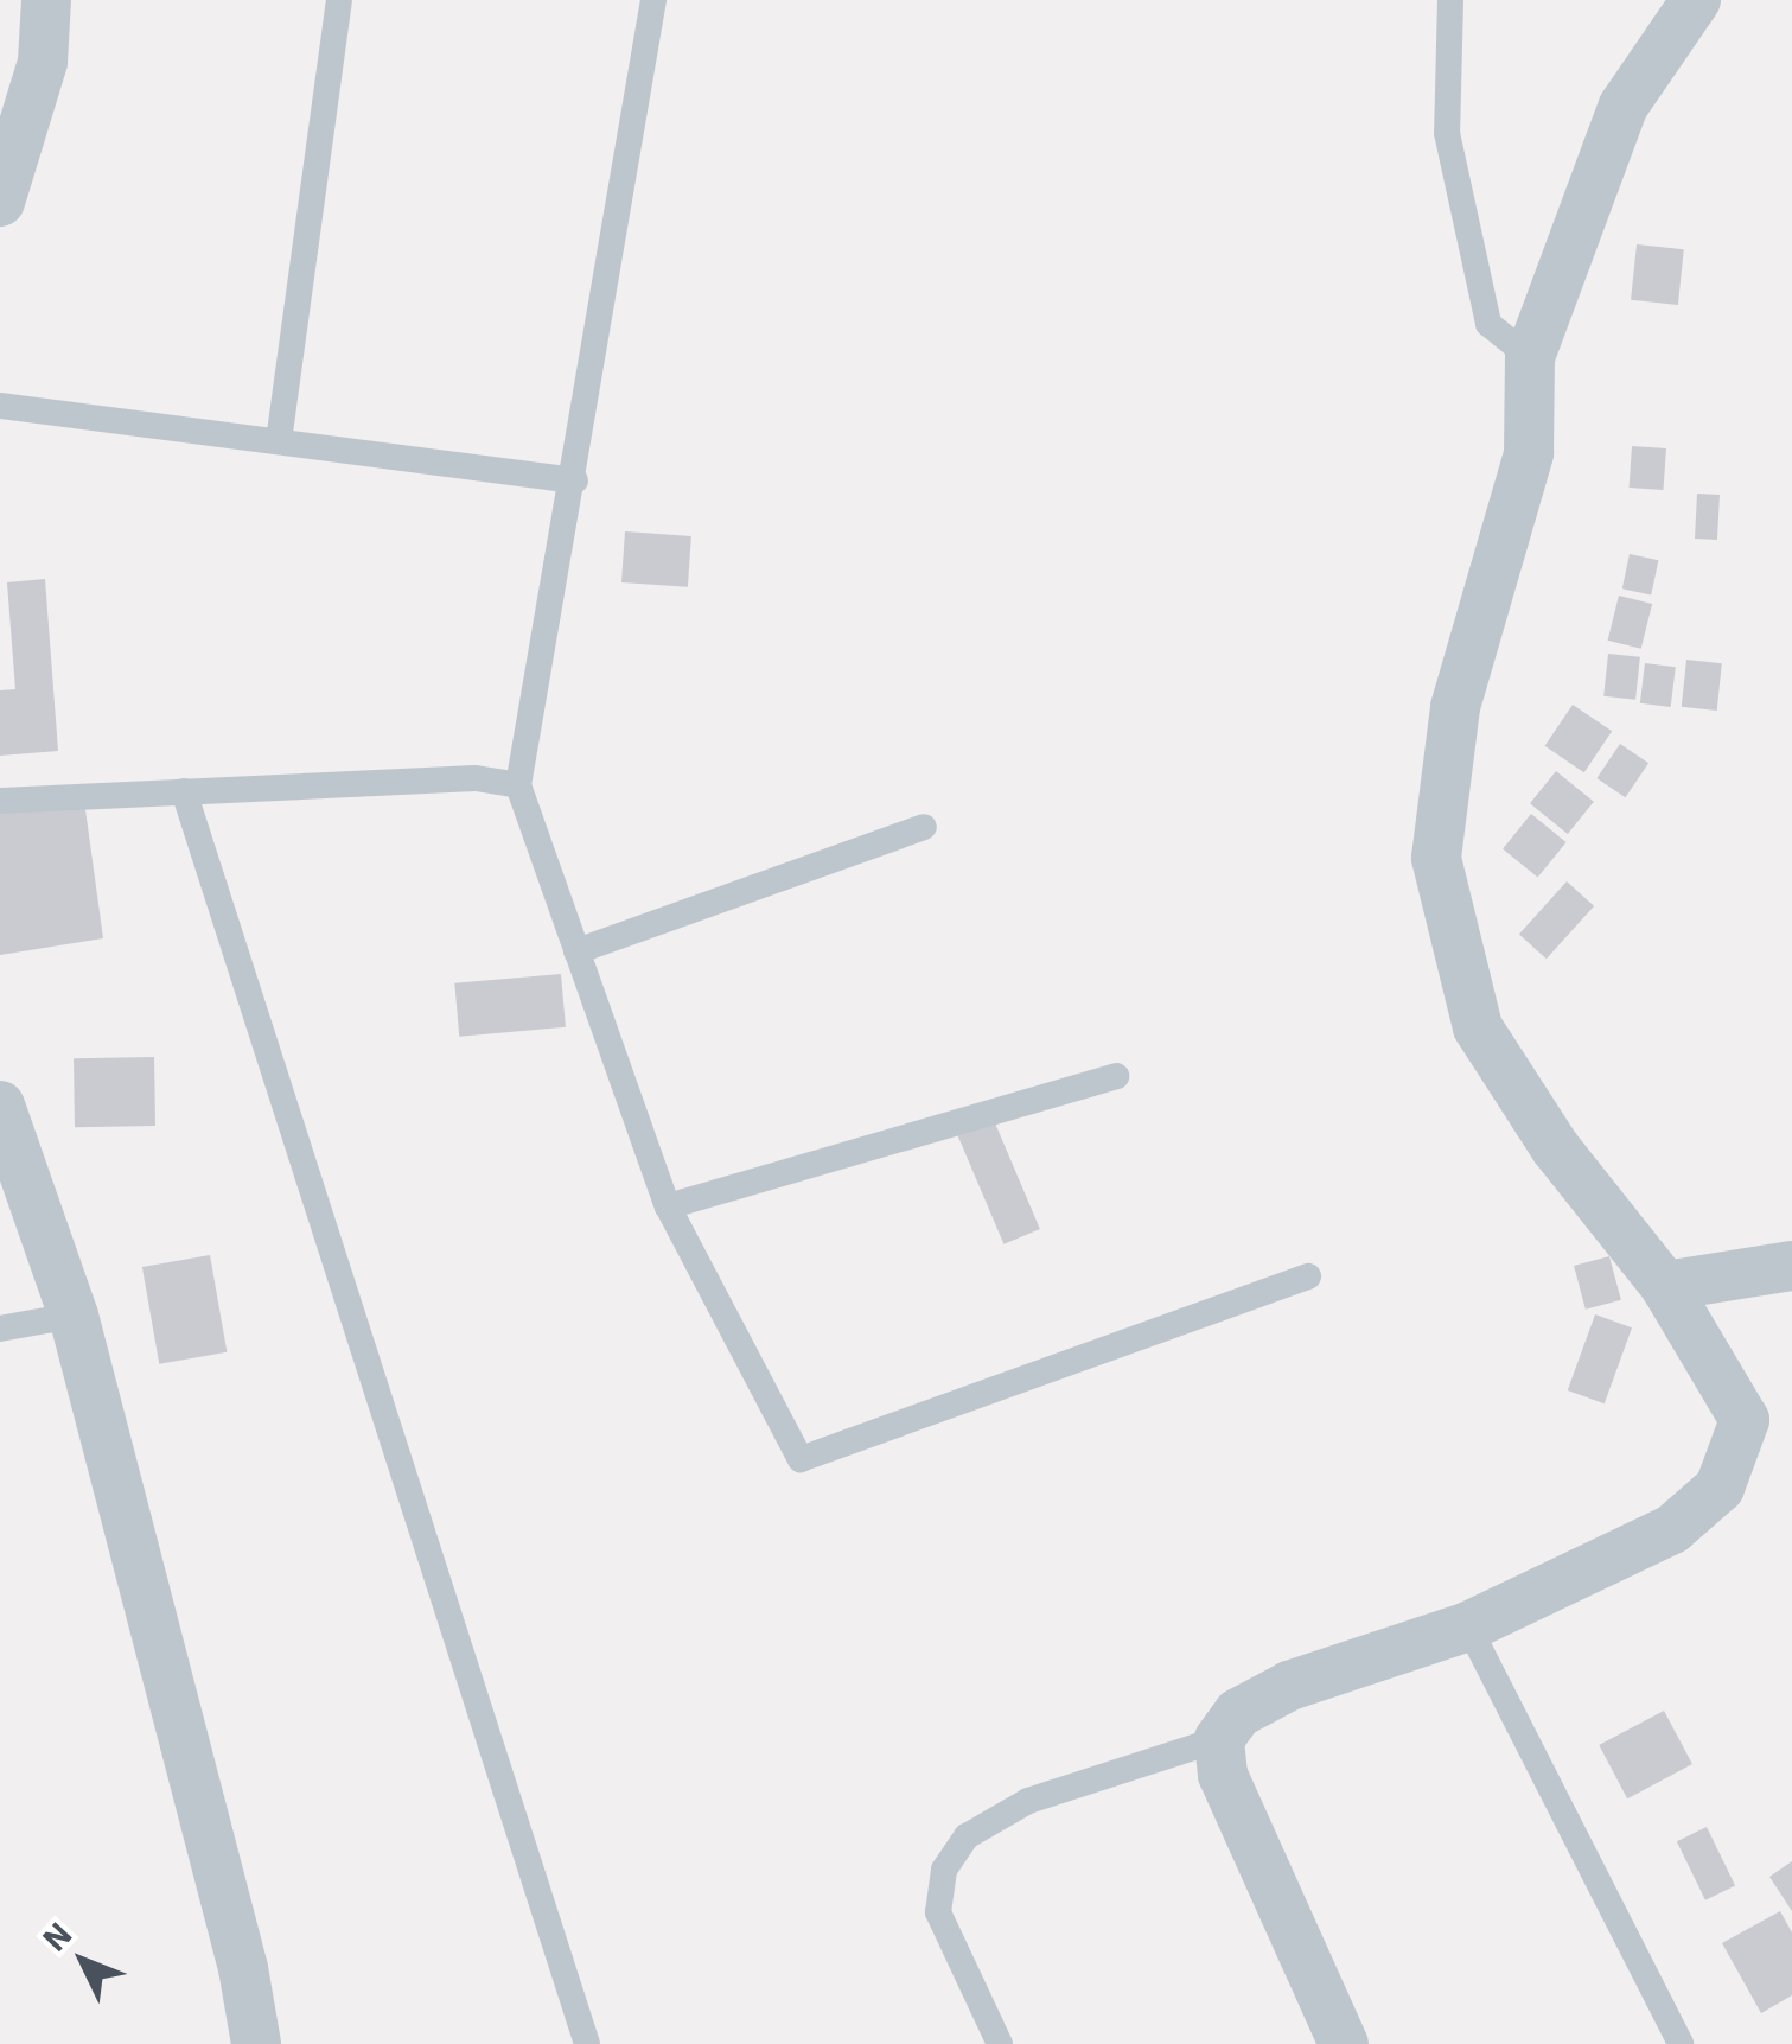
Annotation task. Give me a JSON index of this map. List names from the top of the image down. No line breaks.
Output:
{"north":"top left"}
